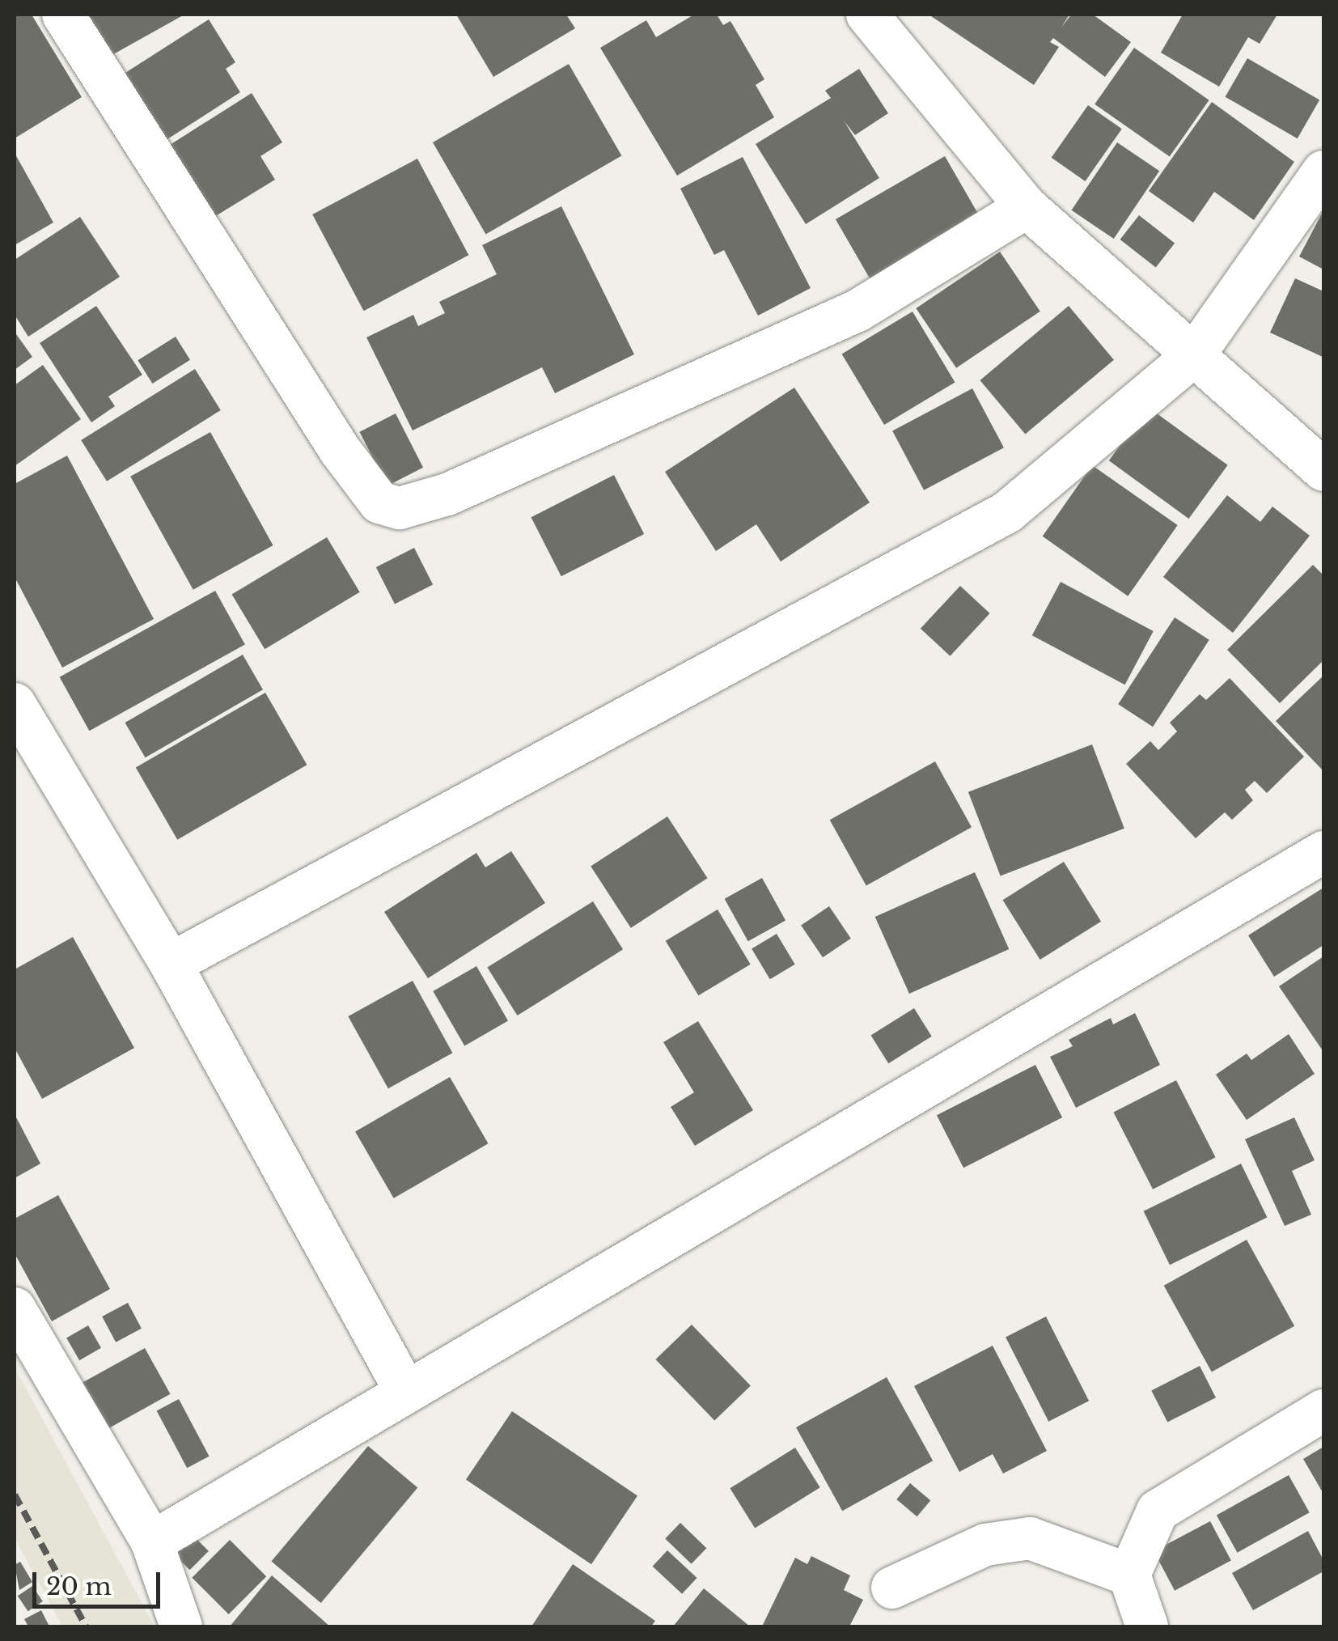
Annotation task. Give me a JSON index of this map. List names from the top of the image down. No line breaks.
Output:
{"scale_bar":"20 m"}
